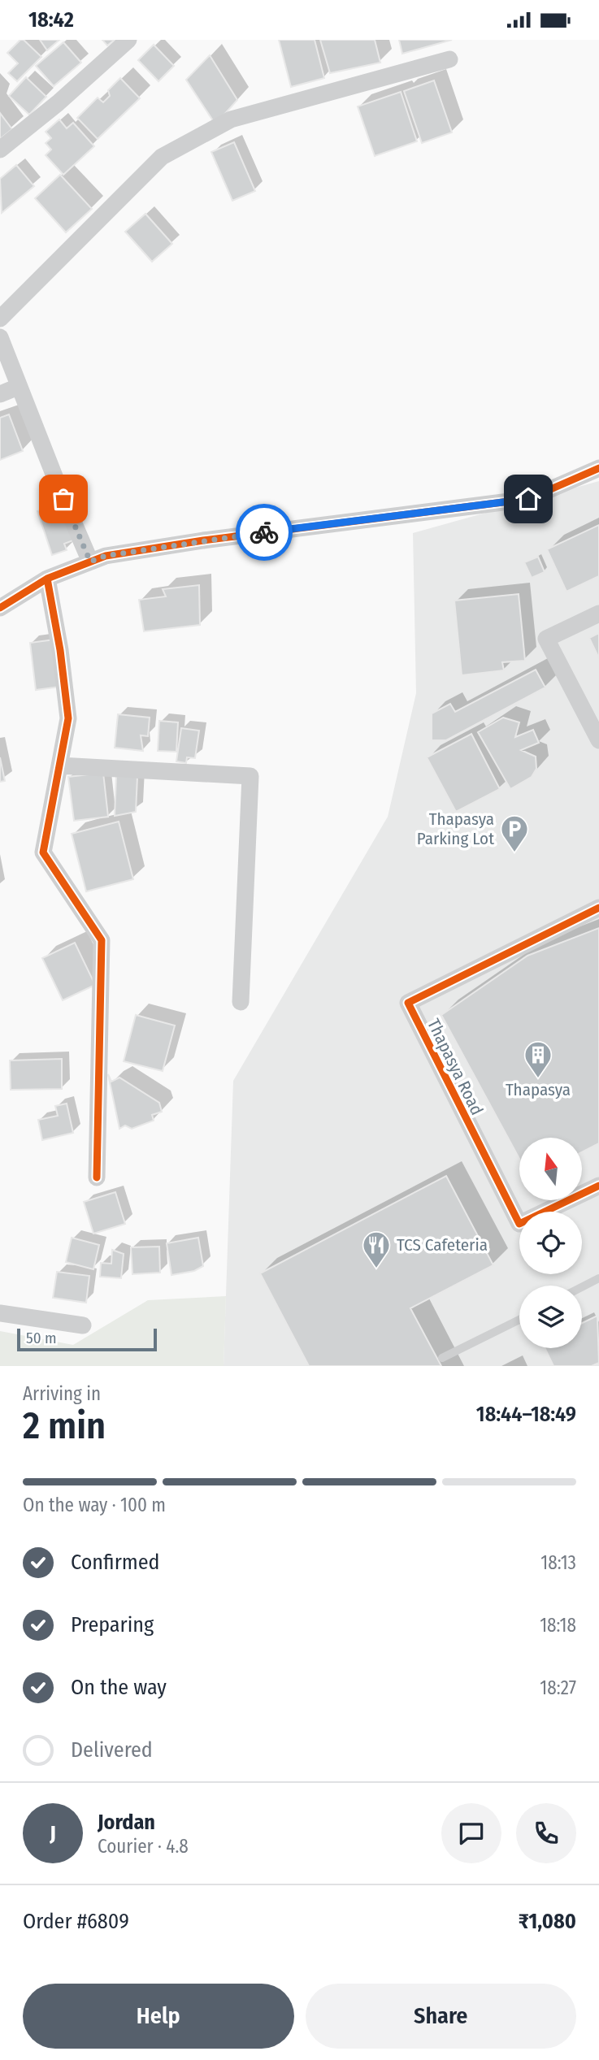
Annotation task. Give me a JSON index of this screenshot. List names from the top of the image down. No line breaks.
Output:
{"streets":{"street":["Thapasya Road"]},"places":{"parking":["Thapasya Parking Lot"],"building":["Thapasya"],"restaurant":["TCS Cafeteria"]},"scale_bar":"50 m","north":"top","page":{"status":"18:42","scale":"50 m","heading":["2 min","Arriving in","18:44–18:49"],"panel":["Jordan","Courier · 4.8","Order #6809","₹1,080"],"bar":"On the way · 100 m","list":[["Confirmed","18:13"],["Preparing","18:18"],["On the way","18:27"],"Delivered"],"round":"J","buttons":["Help","Share"]}}
